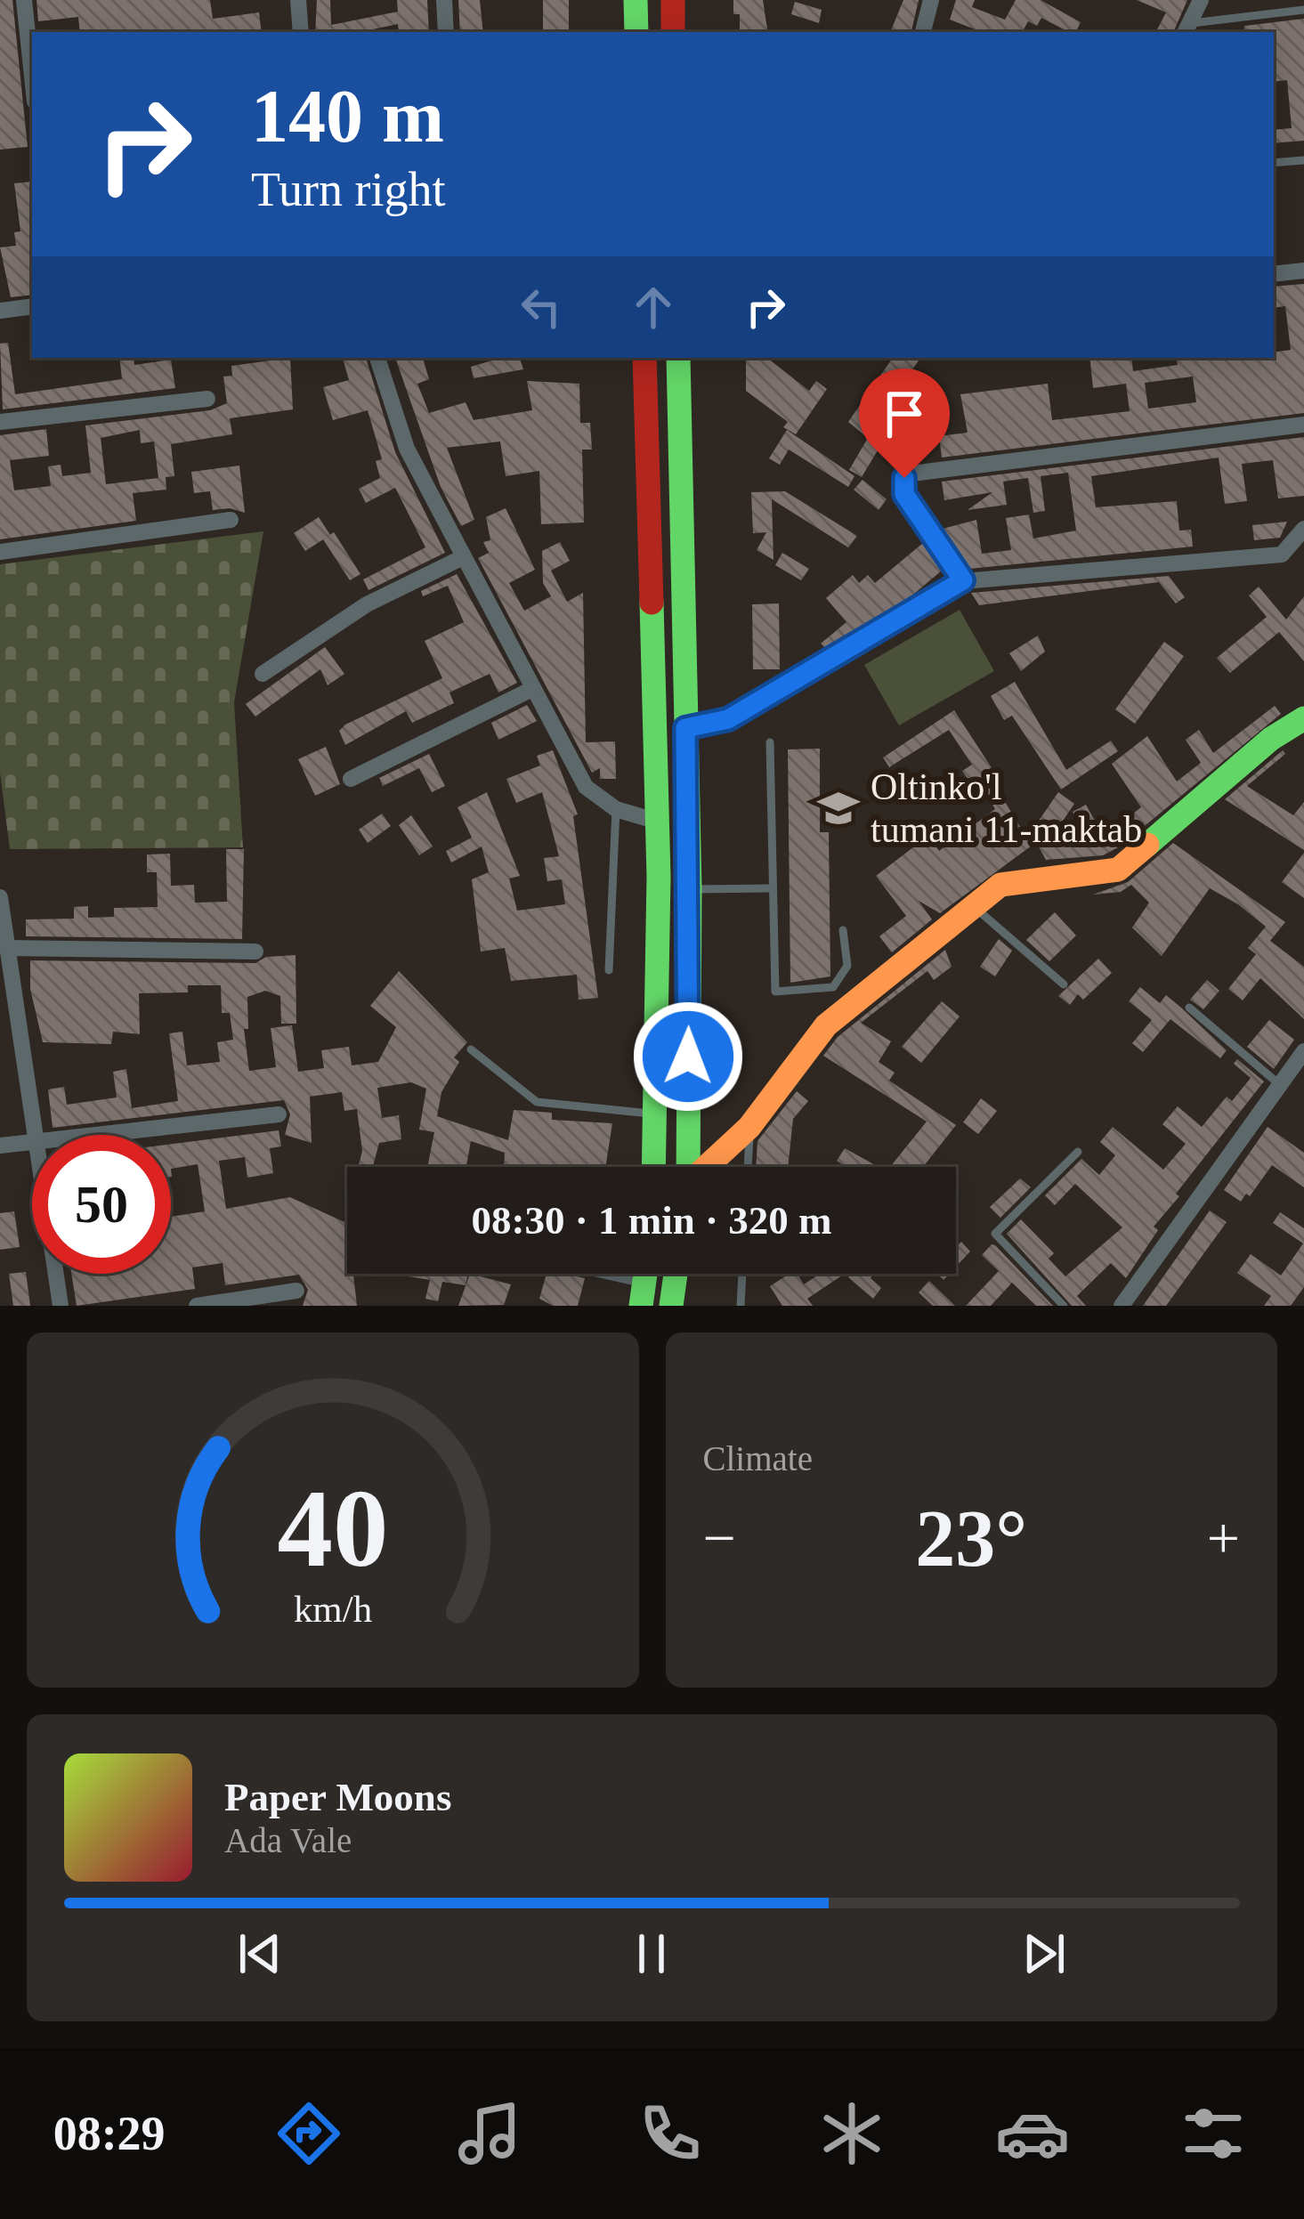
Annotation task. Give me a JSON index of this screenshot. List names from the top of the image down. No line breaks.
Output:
{"places":{"school or university":["Oltinko'l tumani 11-maktab"]},"page":{"turn":["140 m","Turn right"],"limit":"50","trip":"08:30 · 1 min · 320 m","tile":"Climate","heat":["−","23°","+"],"song":["Paper Moons","Ada Vale"],"tabs":"08:29","gauge":["40","km/h"]}}
